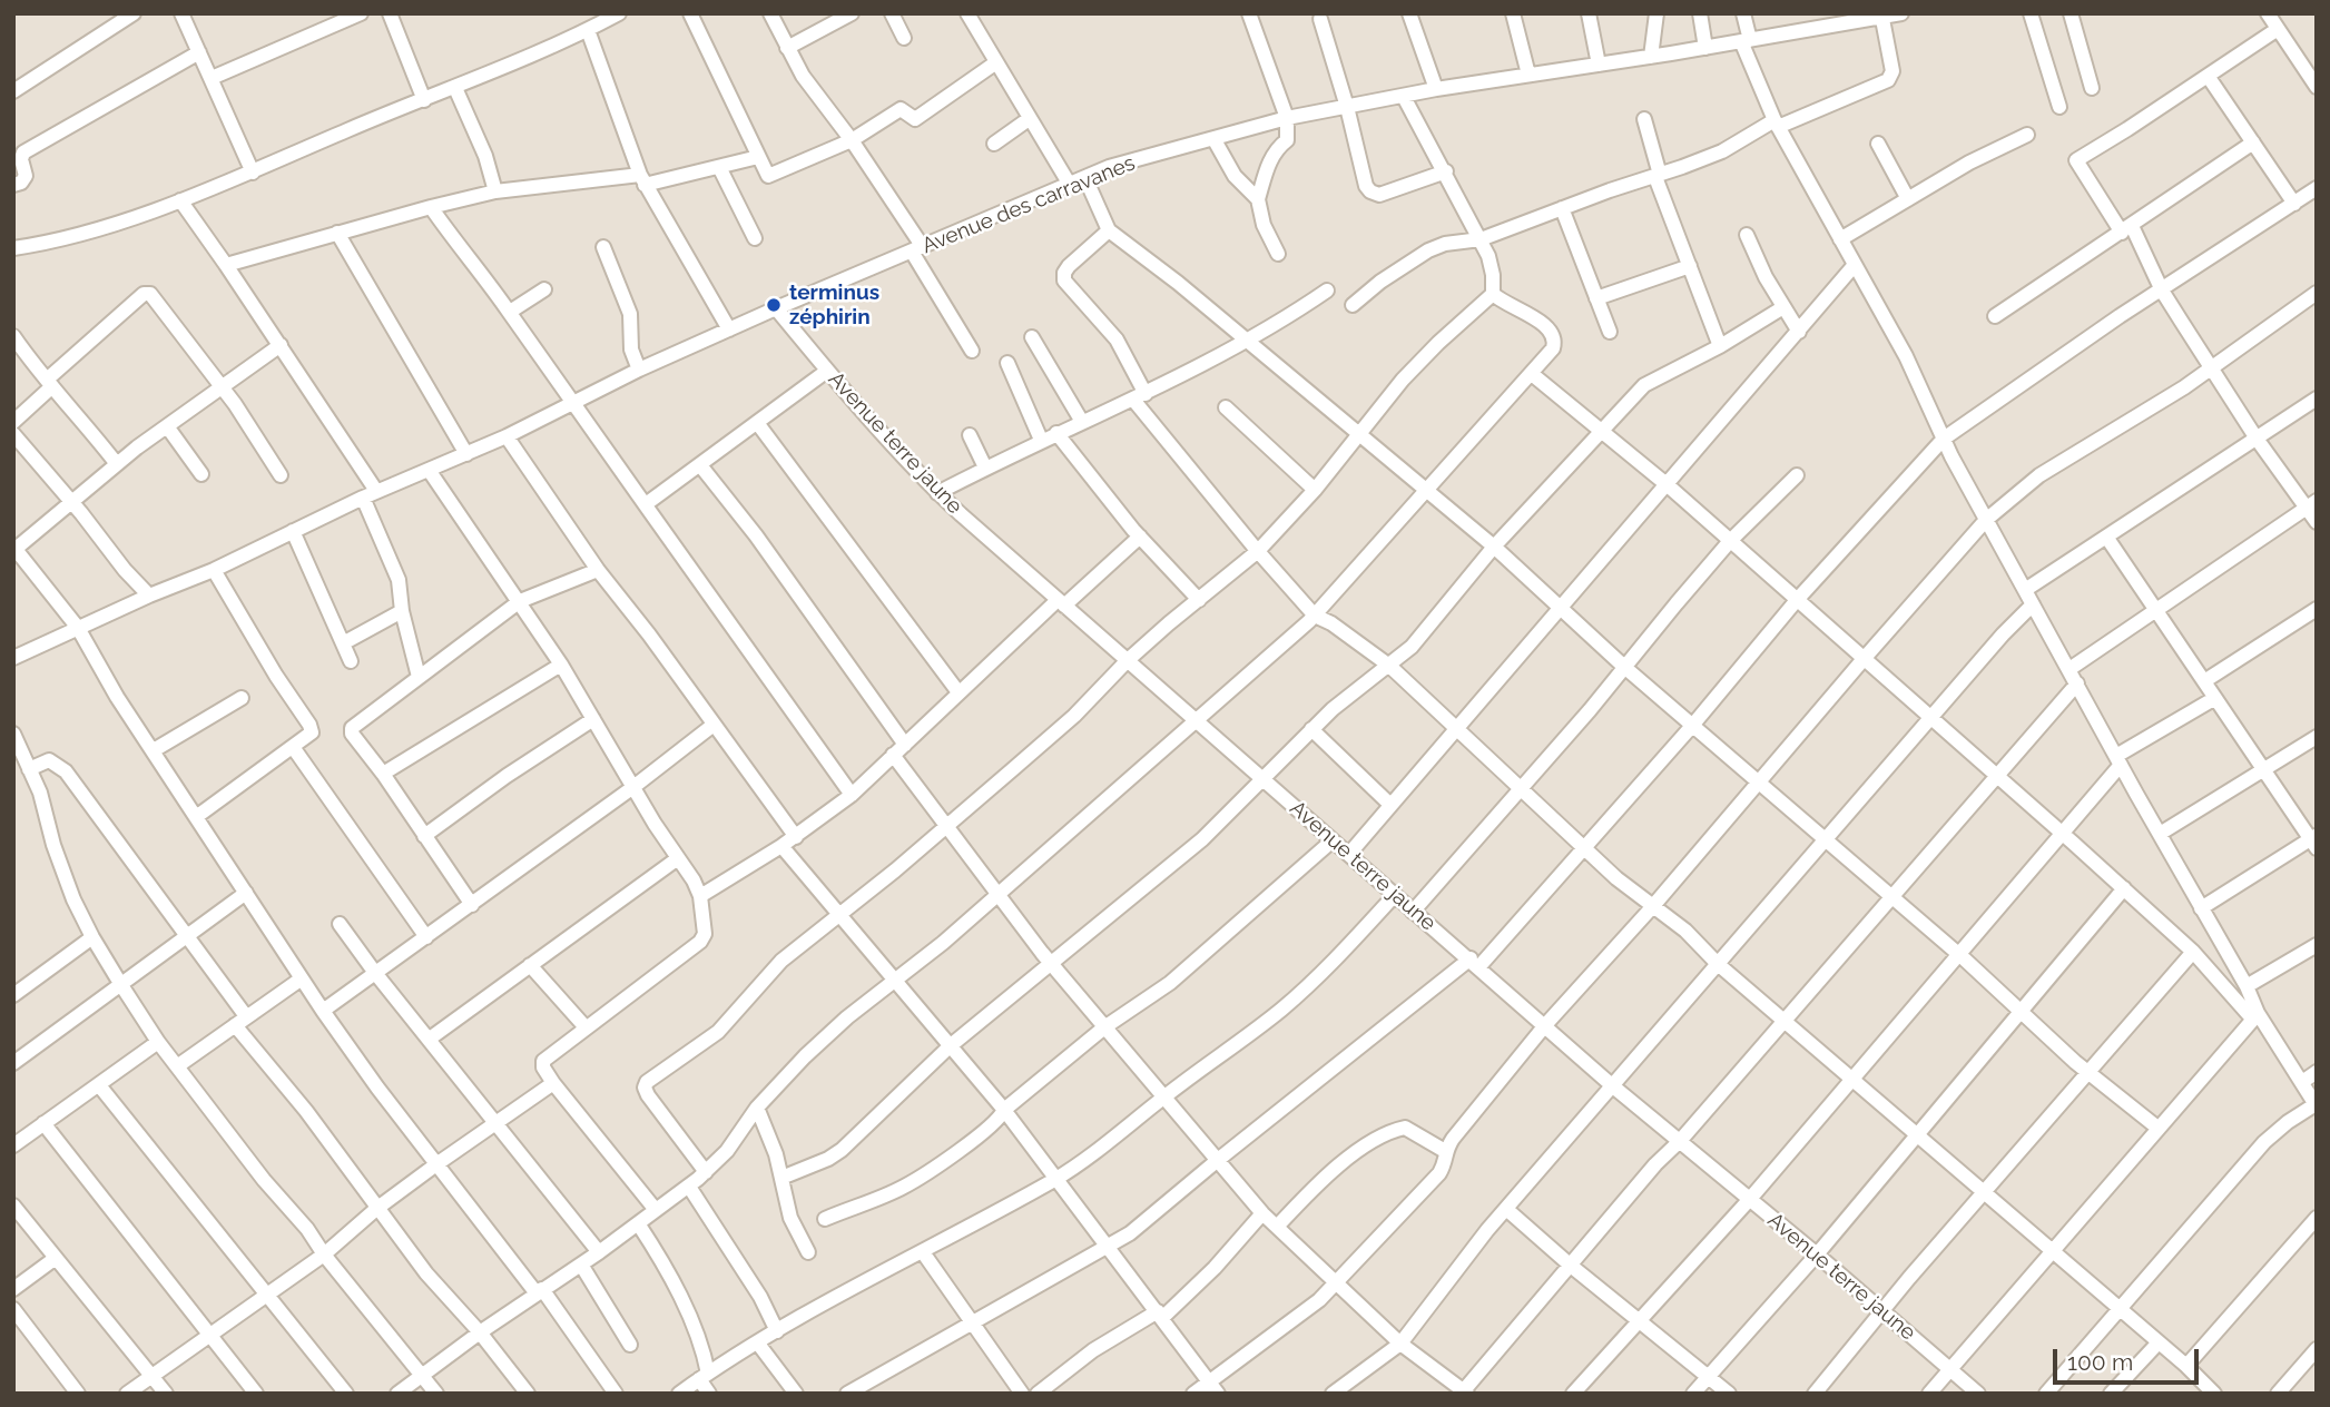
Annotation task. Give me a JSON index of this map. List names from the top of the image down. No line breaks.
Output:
{"streets":{"street":["Avenue des carravanes","Avenue terre jaune"]},"crossings":[["Avenue des carravanes","Avenue terre jaune"]],"places":["terminus zéphirin"],"scale_bar":"100 m"}
